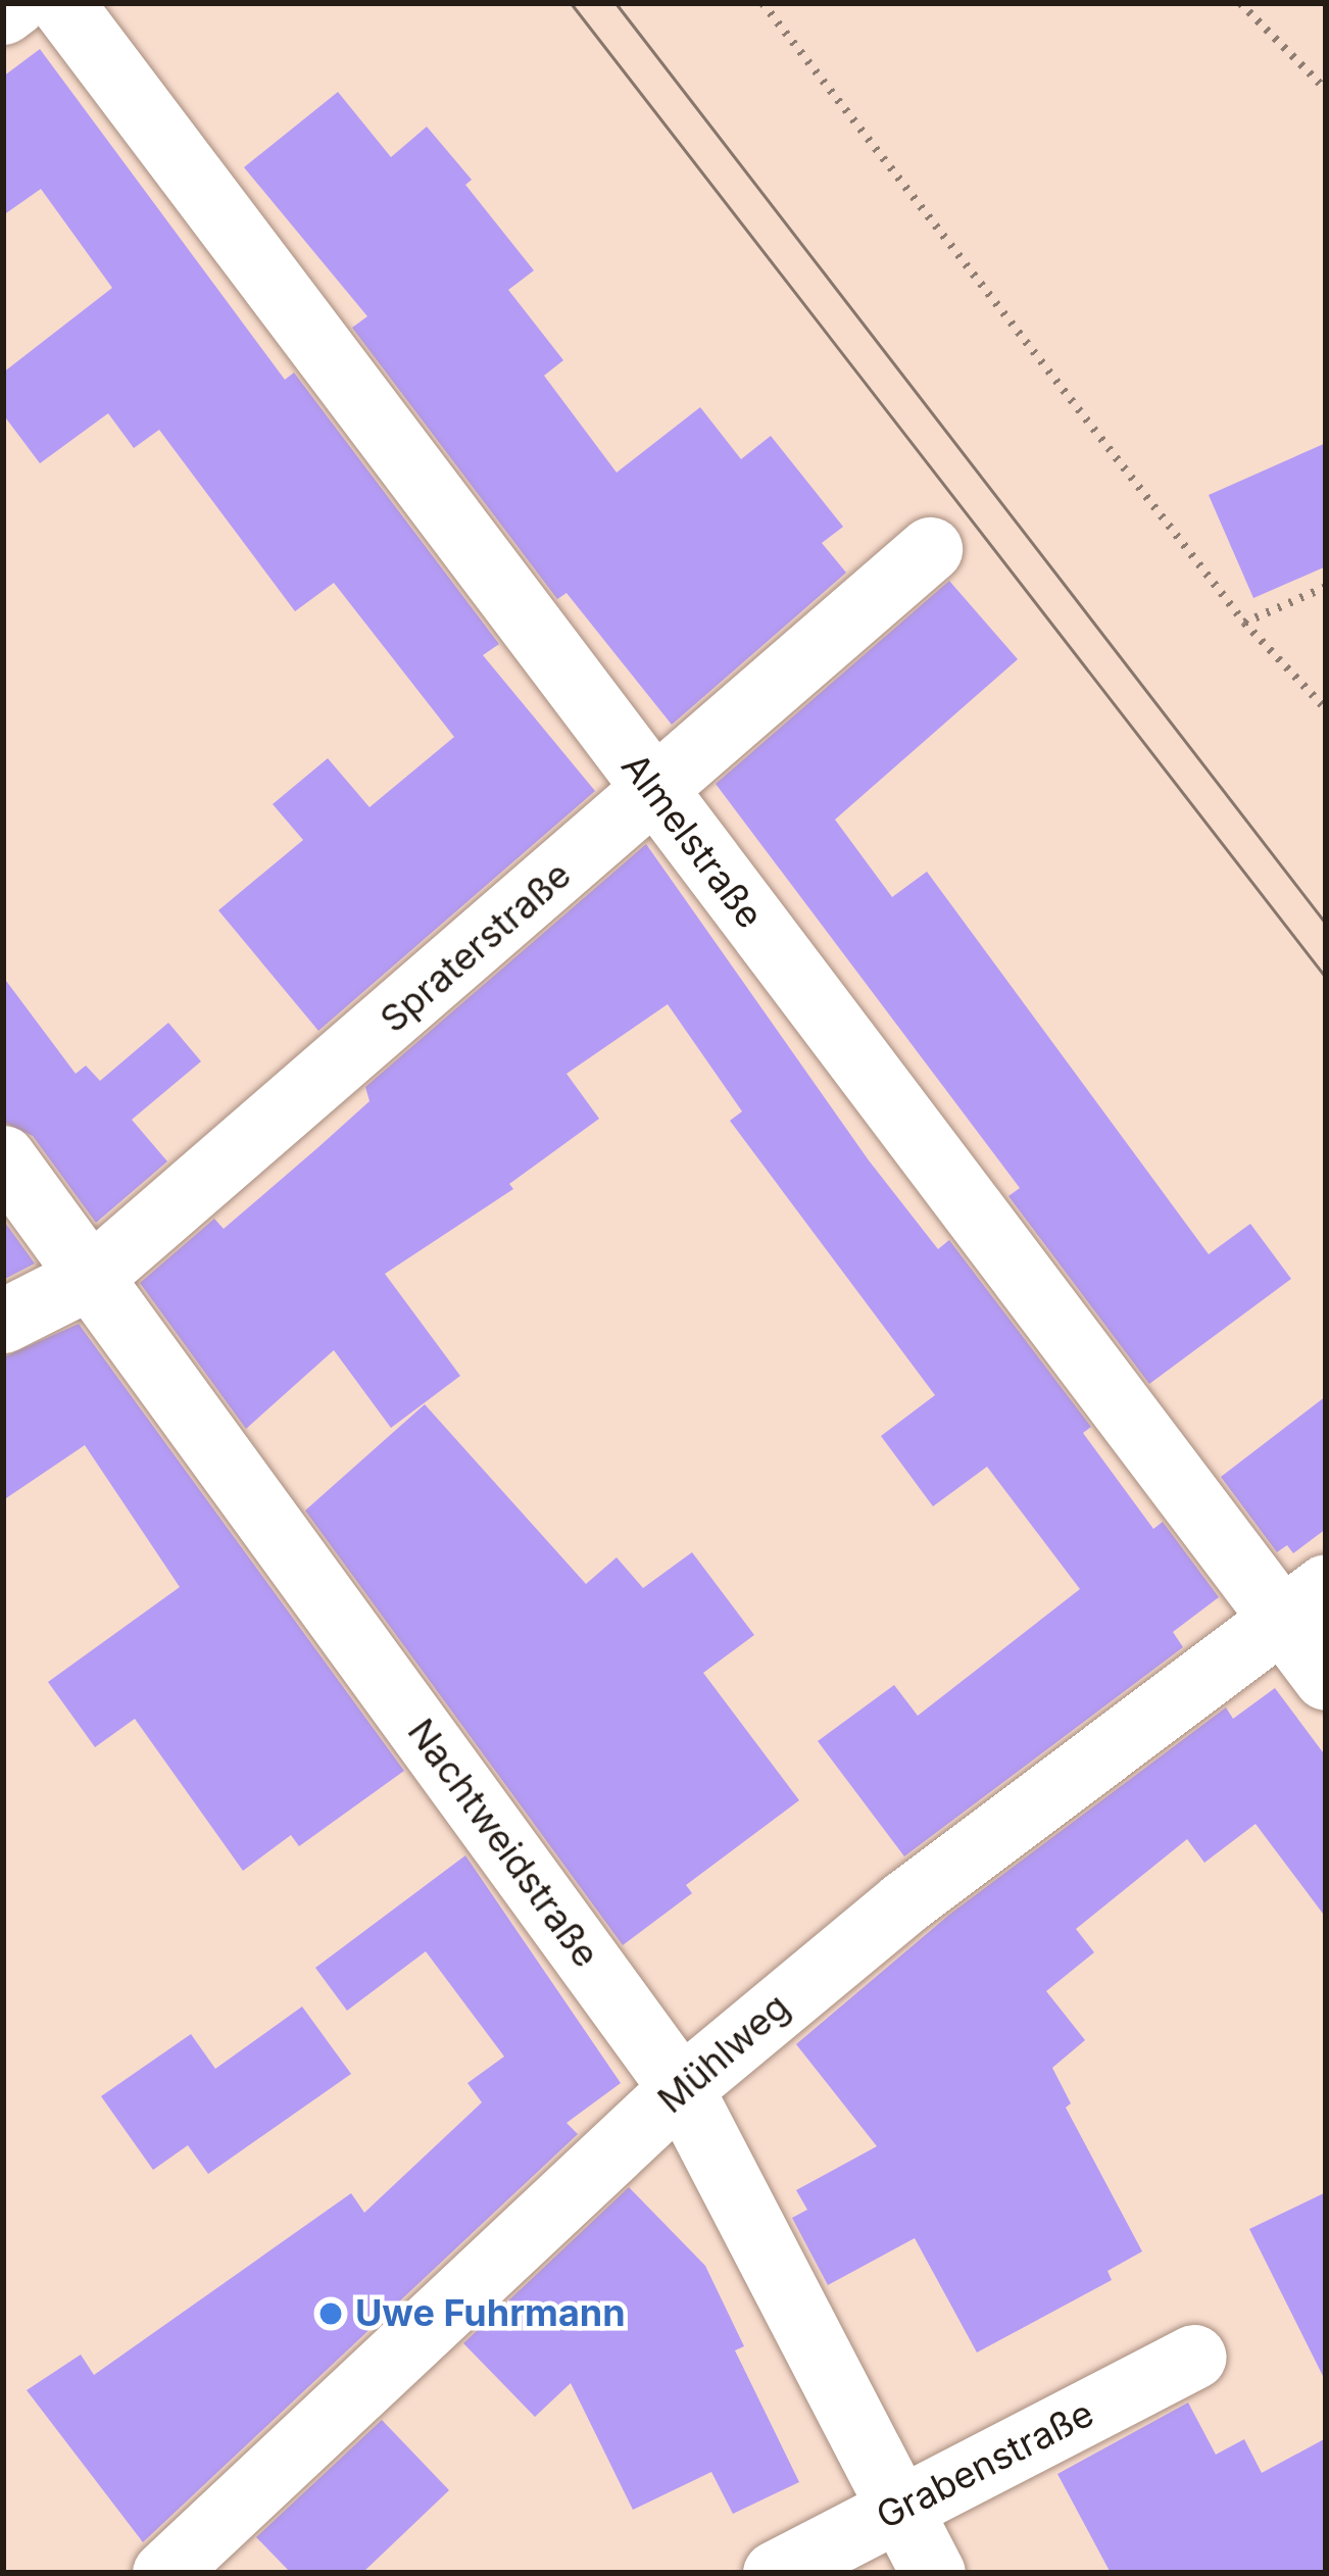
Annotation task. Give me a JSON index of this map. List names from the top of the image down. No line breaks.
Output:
{"streets":{"street":["Almelstraße","Spraterstraße","Nachtweidstraße","Mühlweg","Grabenstraße"]},"crossings":[["Almelstraße","Spraterstraße"],["Almelstraße","Mühlweg"],["Spraterstraße","Nachtweidstraße"],["Nachtweidstraße","Mühlweg"],["Nachtweidstraße","Grabenstraße"]],"places":["Uwe Fuhrmann"]}
